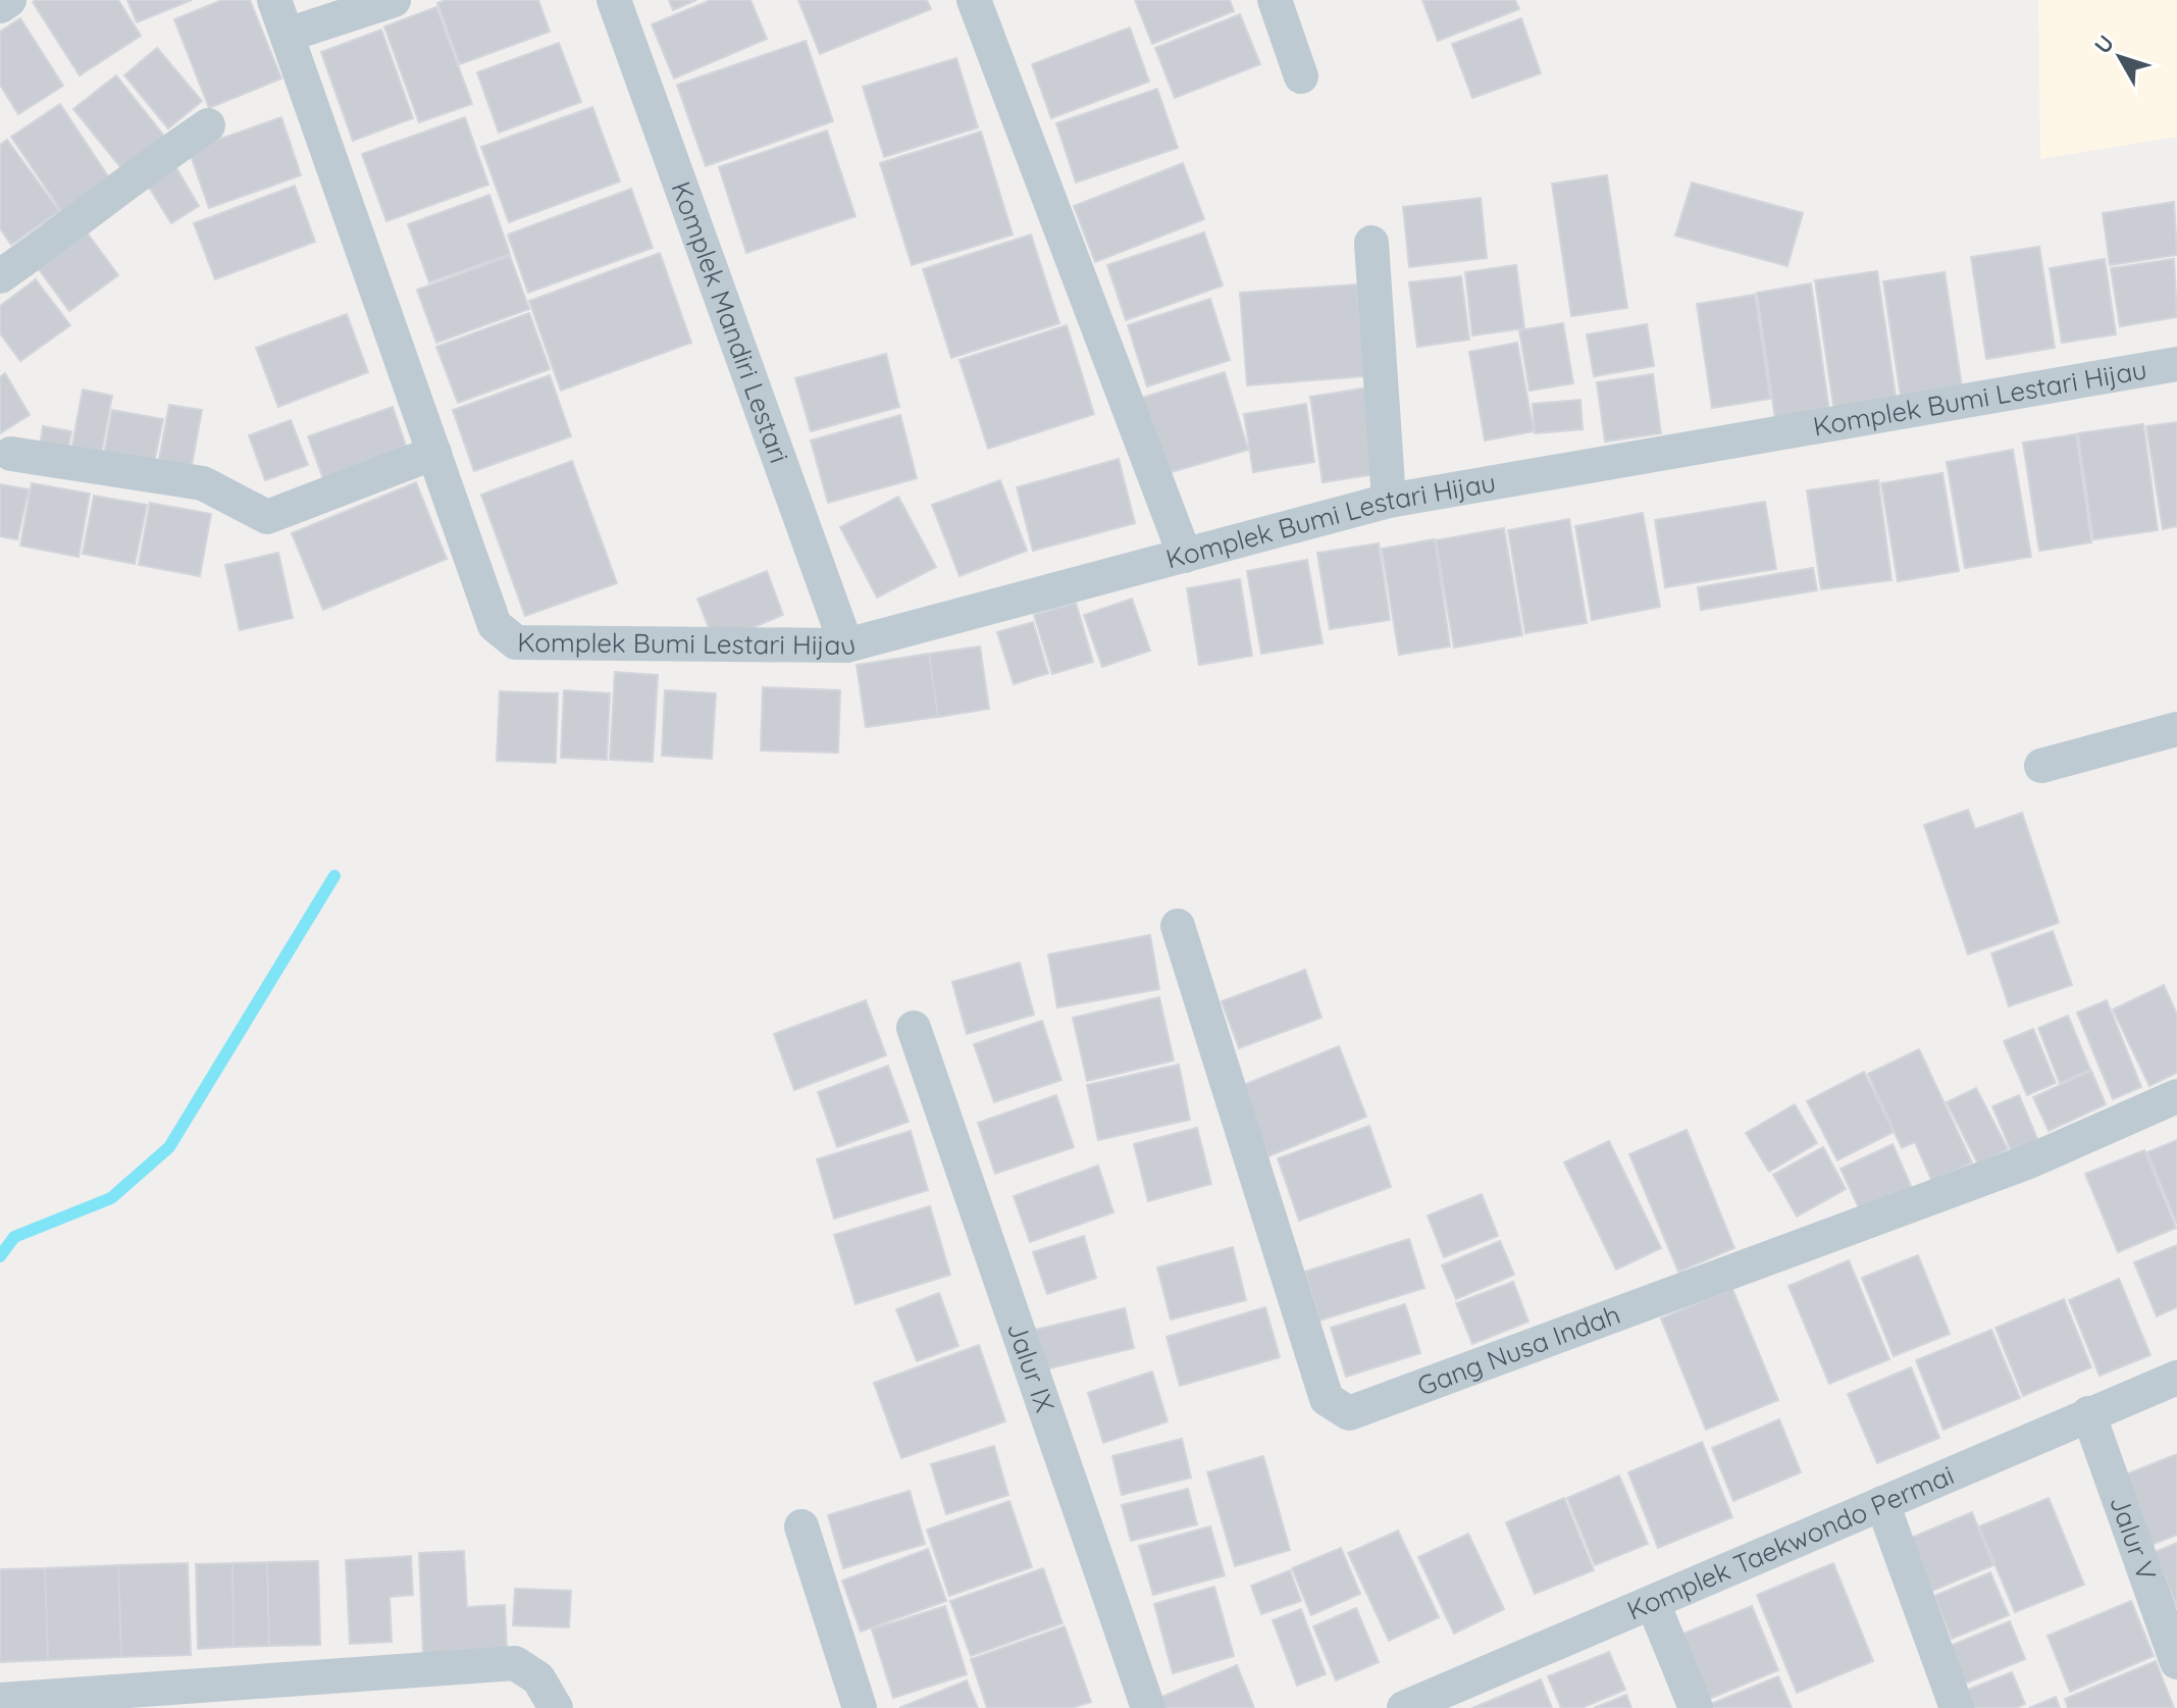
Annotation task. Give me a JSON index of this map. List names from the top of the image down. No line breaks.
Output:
{"streets":{"street":["Komplek Mandiri Lestari","Komplek Bumi Lestari Hijau","Gang Nusa Indah","Jalur IX","Jalur V","Komplek Taekwondo Permai"]},"crossings":[["Komplek Mandiri Lestari","Komplek Bumi Lestari Hijau"],["Jalur V","Komplek Taekwondo Permai"]],"north":"top left"}
